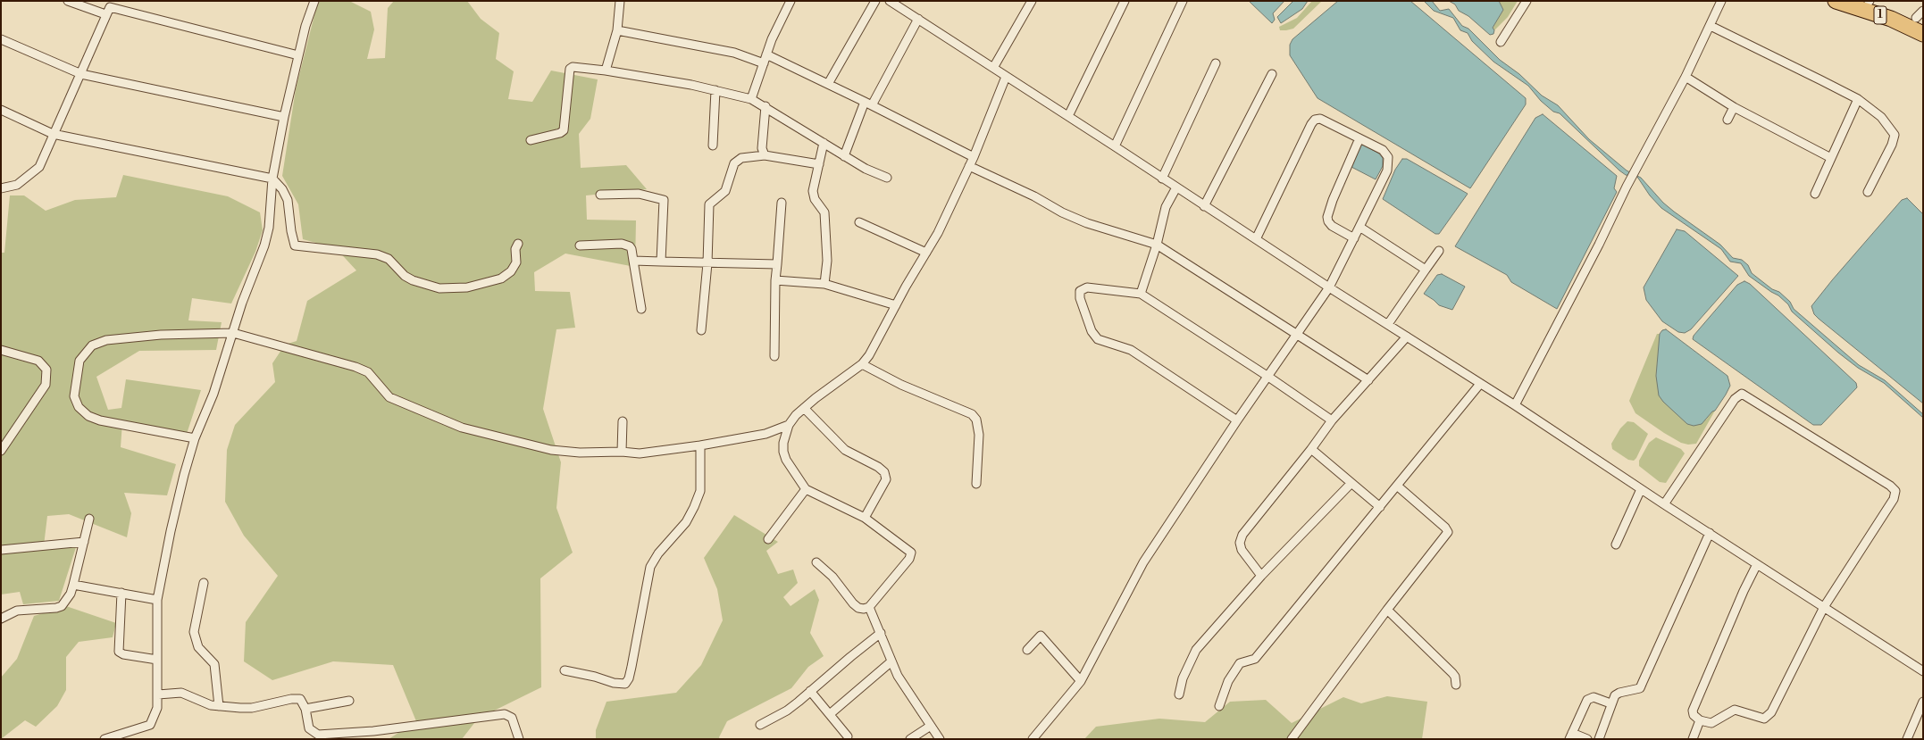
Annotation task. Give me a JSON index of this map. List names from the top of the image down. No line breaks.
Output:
{"streets":{"highway":["1"]}}
